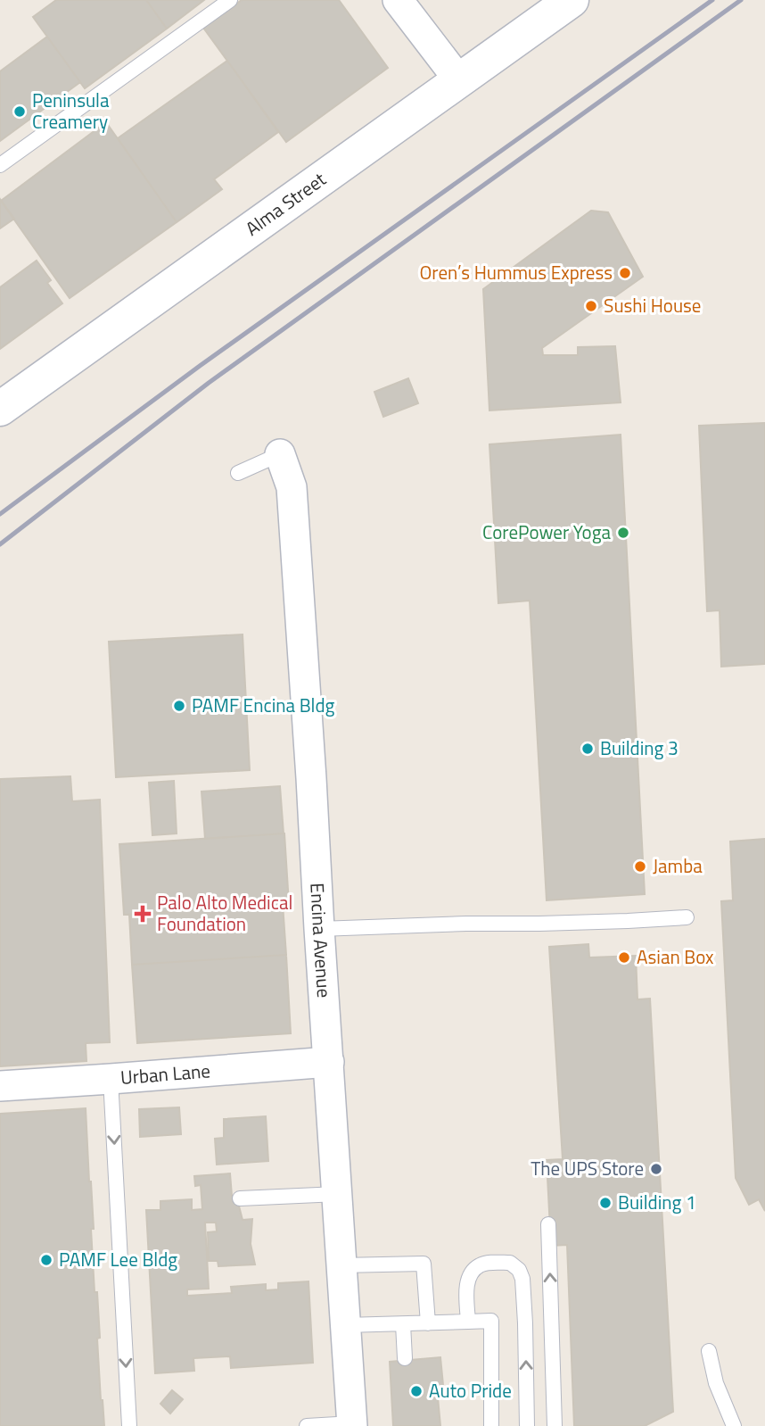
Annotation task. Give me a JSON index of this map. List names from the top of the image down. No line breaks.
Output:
{"streets":{"main road":["Alma Street"],"street":["Encina Avenue","Urban Lane"]},"crossings":[["Encina Avenue","Urban Lane"]],"places":{"other":["Peninsula Creamery","Oren’s Hummus Express","Sushi House","CorePower Yoga","PAMF Encina Bldg","Building 3","Jamba","Asian Box","The UPS Store","Building 1","PAMF Lee Bldg","Auto Pride"],"health":["Palo Alto Medical Foundation"]}}
